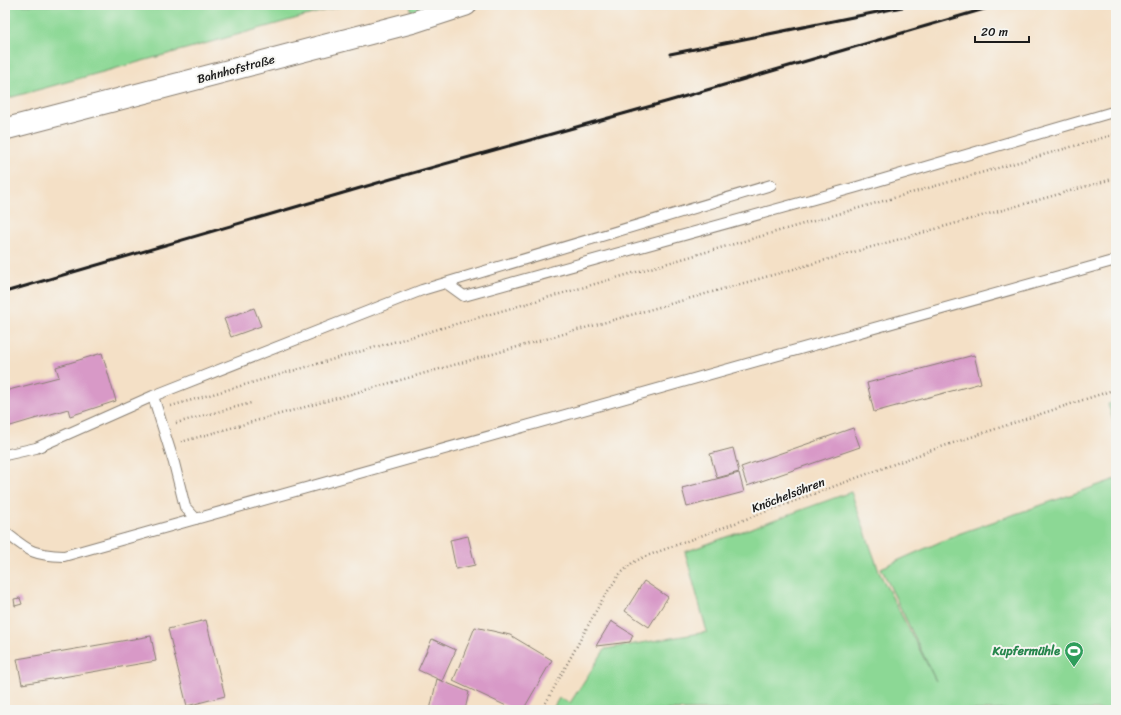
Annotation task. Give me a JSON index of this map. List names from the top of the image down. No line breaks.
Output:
{"streets":{"street":["Bahnhofstraße"],"path":["Knöchelsöhren"]},"places":{"sports":["Kupfermühle"]},"scale_bar":"20 m"}
